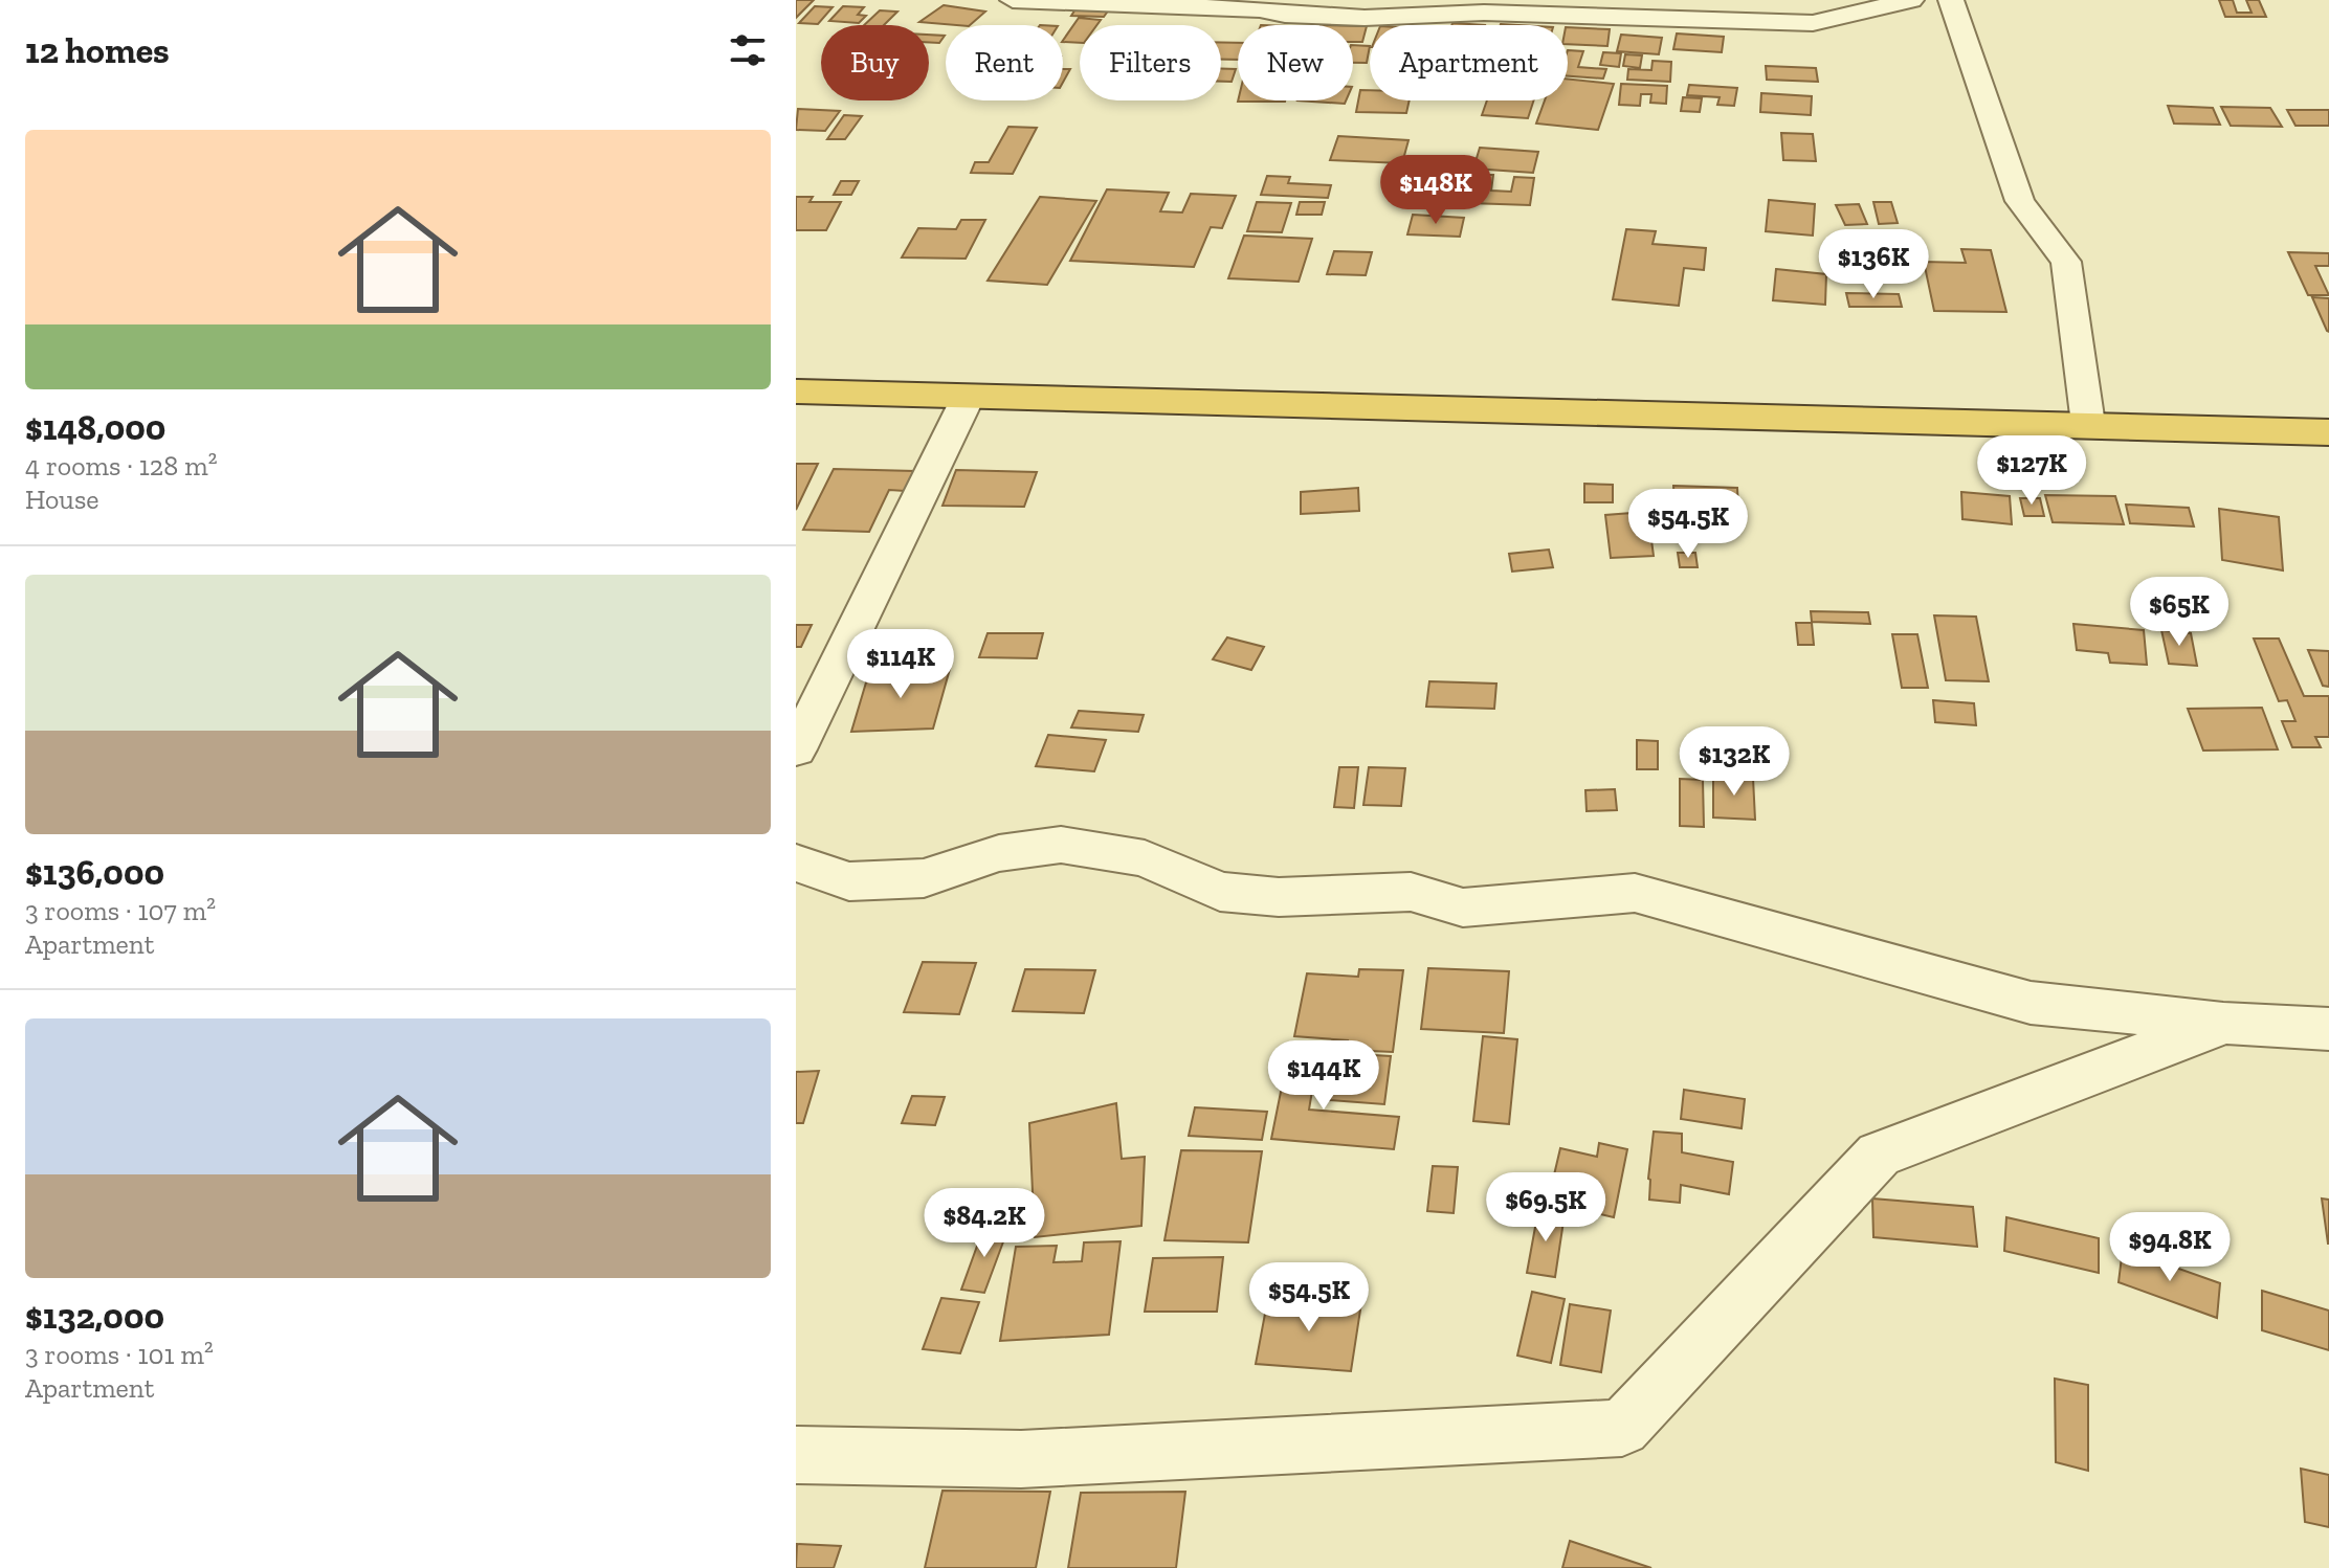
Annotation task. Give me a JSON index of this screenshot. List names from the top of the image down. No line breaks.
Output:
{"page":{"heading":"12 homes","chip":["Buy","Rent","Filters","New","Apartment"],"list":[{"name":"$148,000","note":"4 rooms · 128 m² · House"},{"name":"$136,000","note":"3 rooms · 107 m² · Apartment"},{"name":"$132,000","note":"3 rooms · 101 m² · Apartment"}],"price":["$148K","$136K","$127K","$54.5K","$65K","$114K","$132K","$144K","$69.5K","$84.2K","$94.8K","$54.5K"]}}
